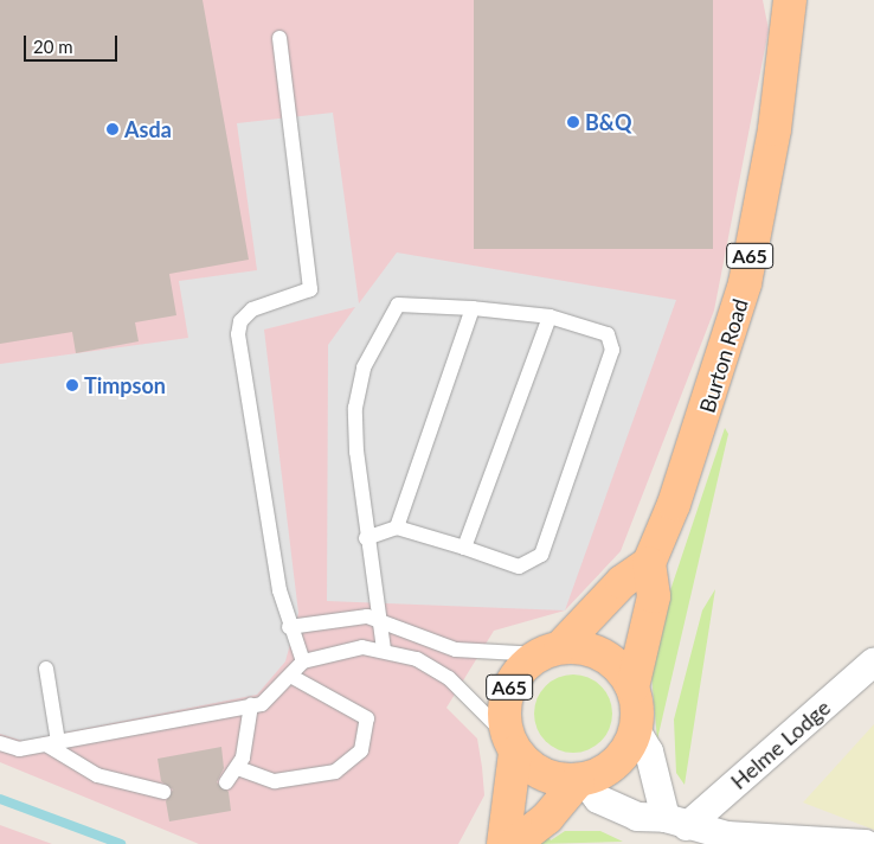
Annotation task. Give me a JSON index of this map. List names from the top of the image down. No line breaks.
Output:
{"streets":{"main road":["A65","Burton Road"],"street":["Helme Lodge"]},"crossings":[["A65","Burton Road"]],"places":["B&Q","Asda","Timpson"],"scale_bar":"20 m"}
